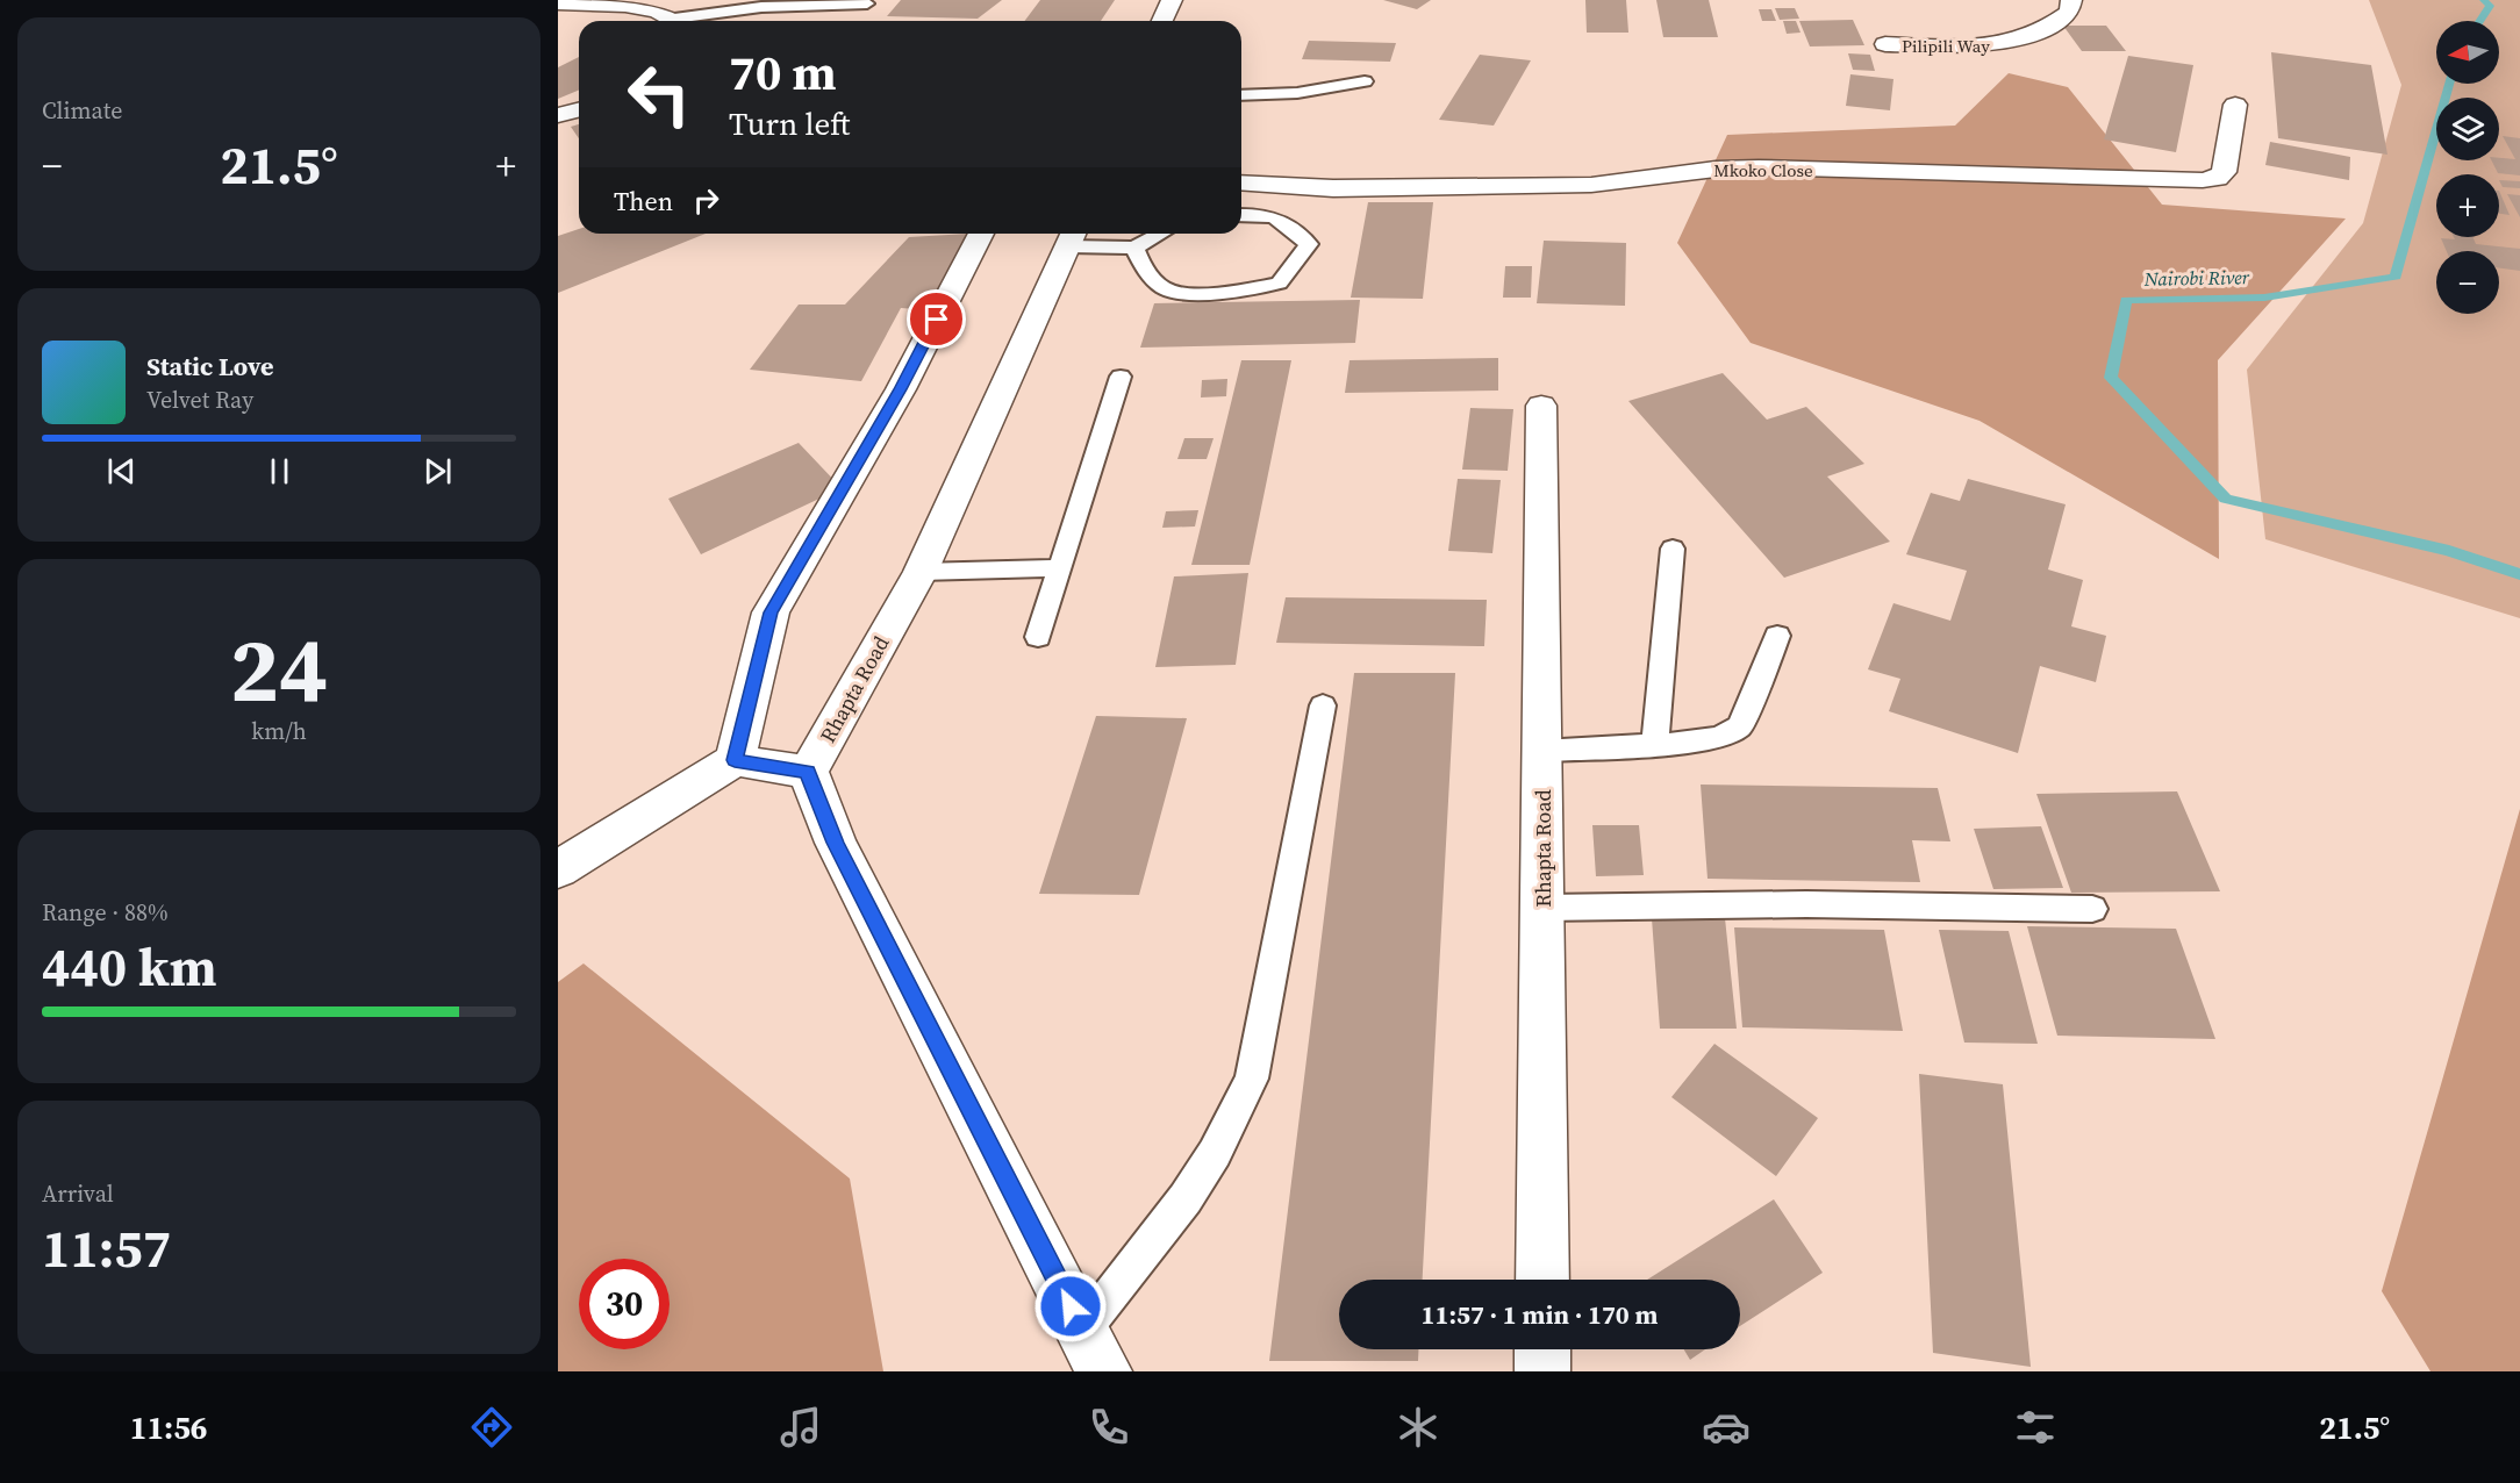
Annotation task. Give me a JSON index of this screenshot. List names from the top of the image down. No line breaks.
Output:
{"streets":{"street":["Pilipili Way","Mkoko Close","Rhapta Road"]},"water":["Nairobi River"],"north":"left","page":{"tile":["Climate",["24","km/h"],["Range · 88%","440 km"],["Arrival","11:57"]],"map_buttons":["+","−"],"turn":["70 m","Turn left"],"heat":["−","21.5°","+"],"then":"Then","song":["Static Love","Velvet Ray"],"limit":"30","trip":"11:57 · 1 min · 170 m","tabs":["11:56","21.5°"]}}
